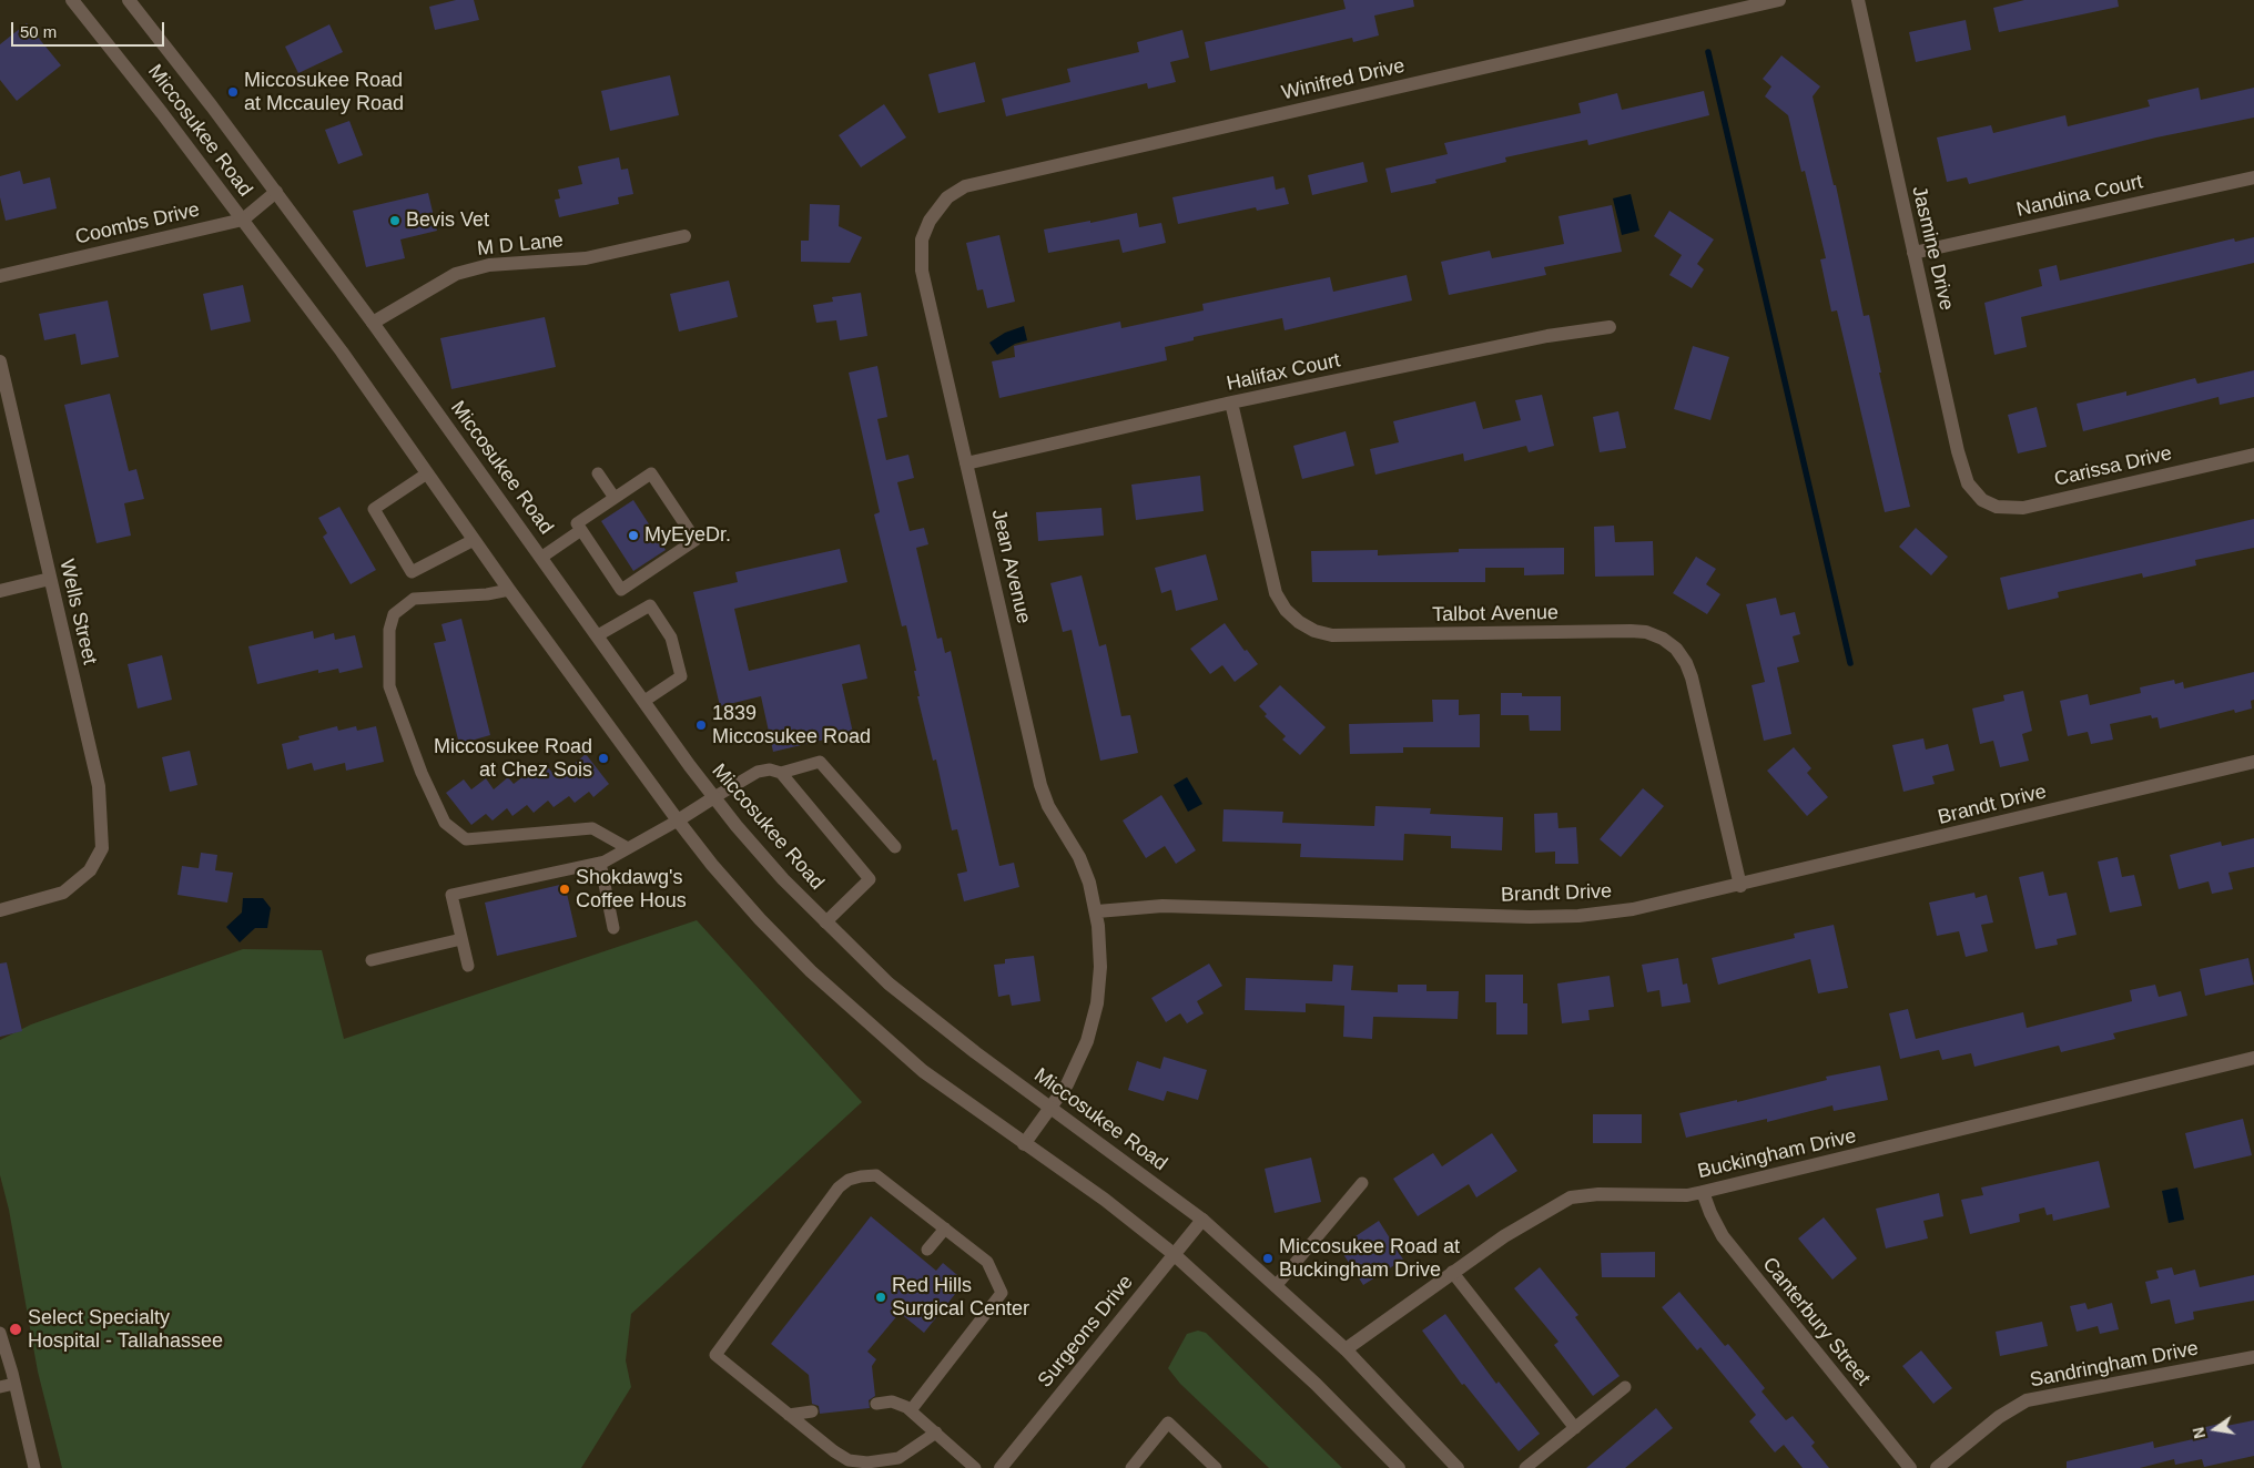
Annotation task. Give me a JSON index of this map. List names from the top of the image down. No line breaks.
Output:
{"streets":{"street":["Winifred Drive","Miccosukee Road","Nandina Court","Coombs Drive","M D Lane","Jasmine Drive","Halifax Court","Carissa Drive","Jean Avenue","Wells Street","Talbot Avenue","Brandt Drive","Buckingham Drive","Canterbury Street","Surgeons Drive","Sandringham Drive"]},"crossings":[["Winifred Drive","Jean Avenue"],["Miccosukee Road","Coombs Drive"],["Miccosukee Road","M D Lane"],["Miccosukee Road","Buckingham Drive"],["Miccosukee Road","Surgeons Drive"],["Nandina Court","Jasmine Drive"],["Jasmine Drive","Carissa Drive"],["Halifax Court","Jean Avenue"],["Halifax Court","Talbot Avenue"],["Jean Avenue","Brandt Drive"],["Talbot Avenue","Brandt Drive"],["Buckingham Drive","Canterbury Street"]],"places":["Miccosukee Road at Mccauley Road","Bevis Vet","MyEyeDr.","1839 Miccosukee Road","Miccosukee Road at Chez Sois","Shokdawg's Coffee Hous","Miccosukee Road at Buckingham Drive","Red Hills Surgical Center","Select Specialty Hospital - Tallahassee"],"scale_bar":"50 m","north":"left"}
